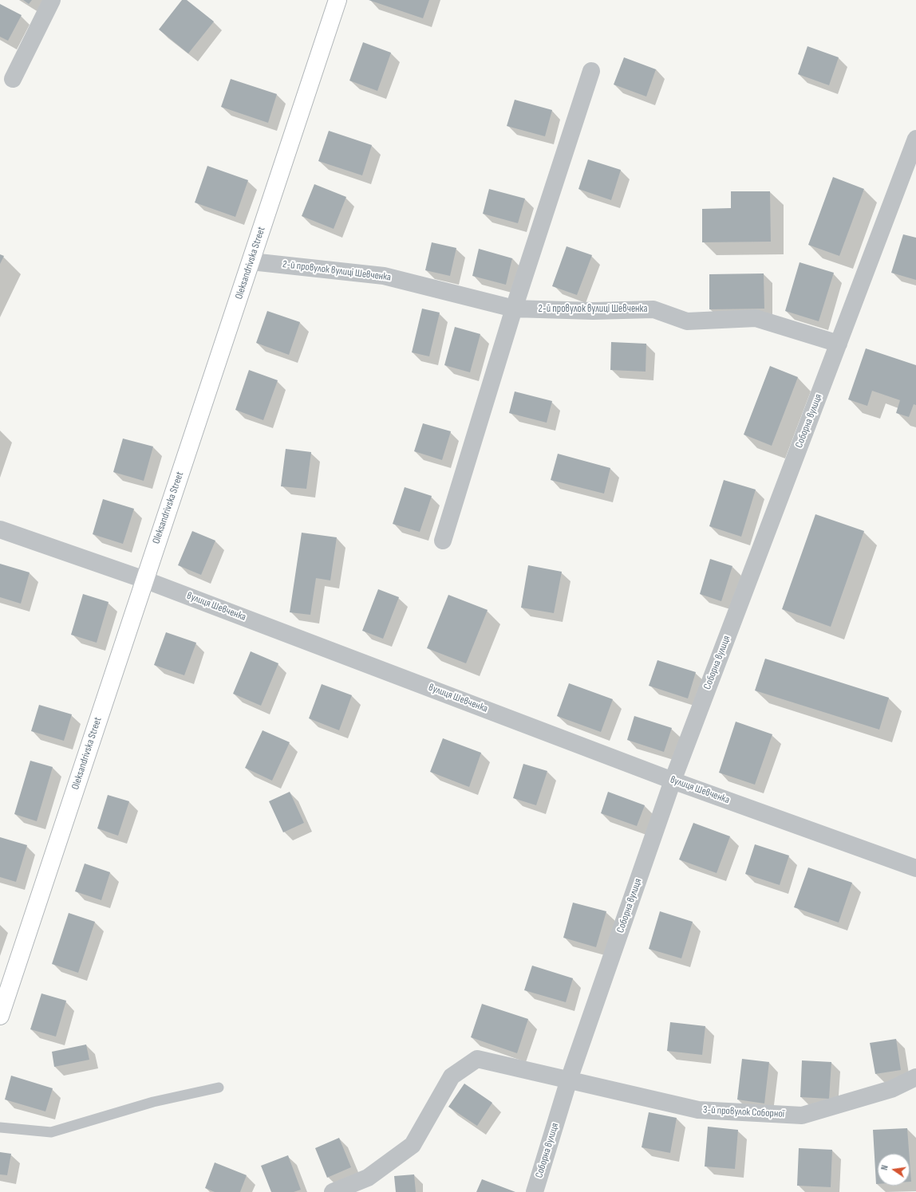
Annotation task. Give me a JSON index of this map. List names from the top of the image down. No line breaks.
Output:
{"streets":{"main road":["Oleksandrivska Street"],"street":["2-й провулок вулиці Шевченка","Соборна вулиця","вулиця Шевченка","3-й провулок Соборної"]},"crossings":[["Oleksandrivska Street","2-й провулок вулиці Шевченка"],["Oleksandrivska Street","вулиця Шевченка"],["2-й провулок вулиці Шевченка","Соборна вулиця"],["Соборна вулиця","вулиця Шевченка"],["Соборна вулиця","3-й провулок Соборної"]],"north":"left"}
